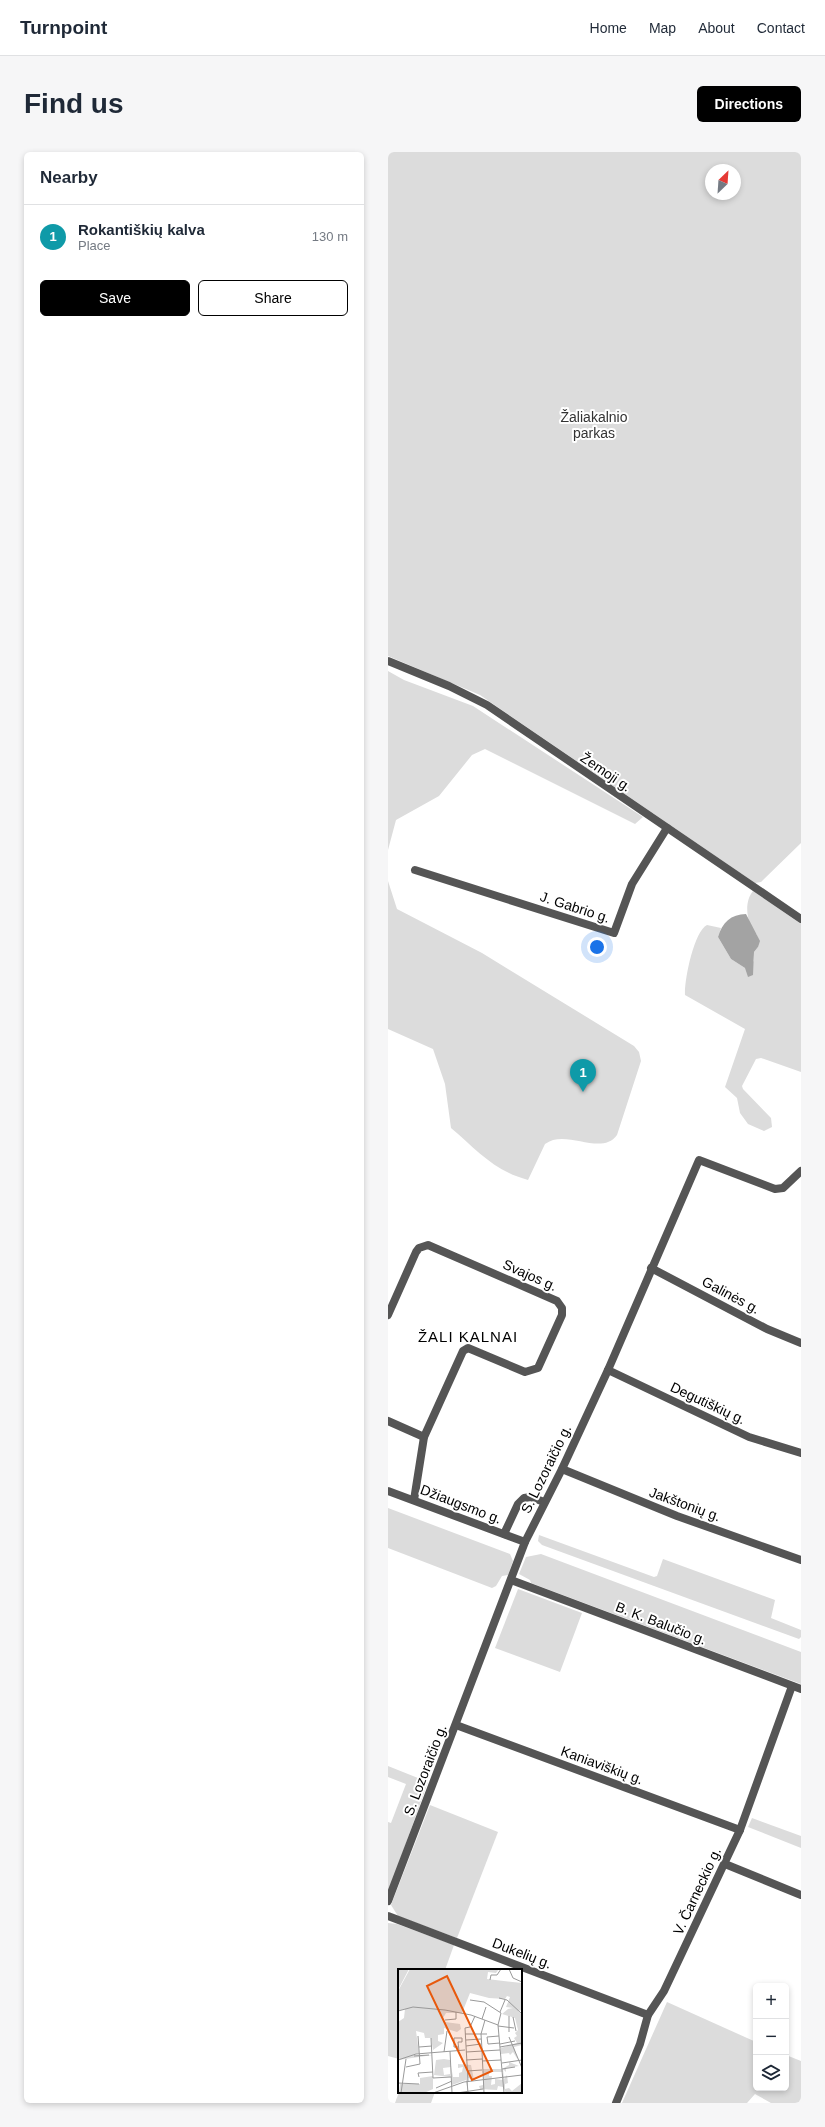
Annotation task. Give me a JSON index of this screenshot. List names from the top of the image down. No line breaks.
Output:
{"streets":{"street":["Žemoji g.","J. Gabrio g.","Svajos g.","Galinės g.","Degutiškių g.","S. Lozoraičio g.","Džiaugsmo g.","Jakštonių g.","B. K. Balučio g.","Kaniaviškių g.","V. Čarneckio g.","Dukelių g."]},"crossings":[["Žemoji g.","J. Gabrio g."],["Svajos g.","Džiaugsmo g."],["Galinės g.","S. Lozoraičio g."],["Degutiškių g.","S. Lozoraičio g."],["S. Lozoraičio g.","Džiaugsmo g."],["S. Lozoraičio g.","Jakštonių g."],["S. Lozoraičio g.","B. K. Balučio g."],["S. Lozoraičio g.","Kaniaviškių g."],["B. K. Balučio g.","V. Čarneckio g."],["Kaniaviškių g.","V. Čarneckio g."],["V. Čarneckio g.","Dukelių g."]],"districts":["ŽALI KALNAI"],"parks":["Žaliakalnio parkas"],"north":"top right","page":{"header":"Turnpoint","nav":["Home","Map","About","Contact"],"buttons":["Directions",["Save","Share"]],"title":"Find us","heading":"Nearby","list":[{"mark":"1","name":"Rokantiškių kalva","note":"Place","value":"130 m"}],"pins":"1","map_buttons":["+","−"]}}
